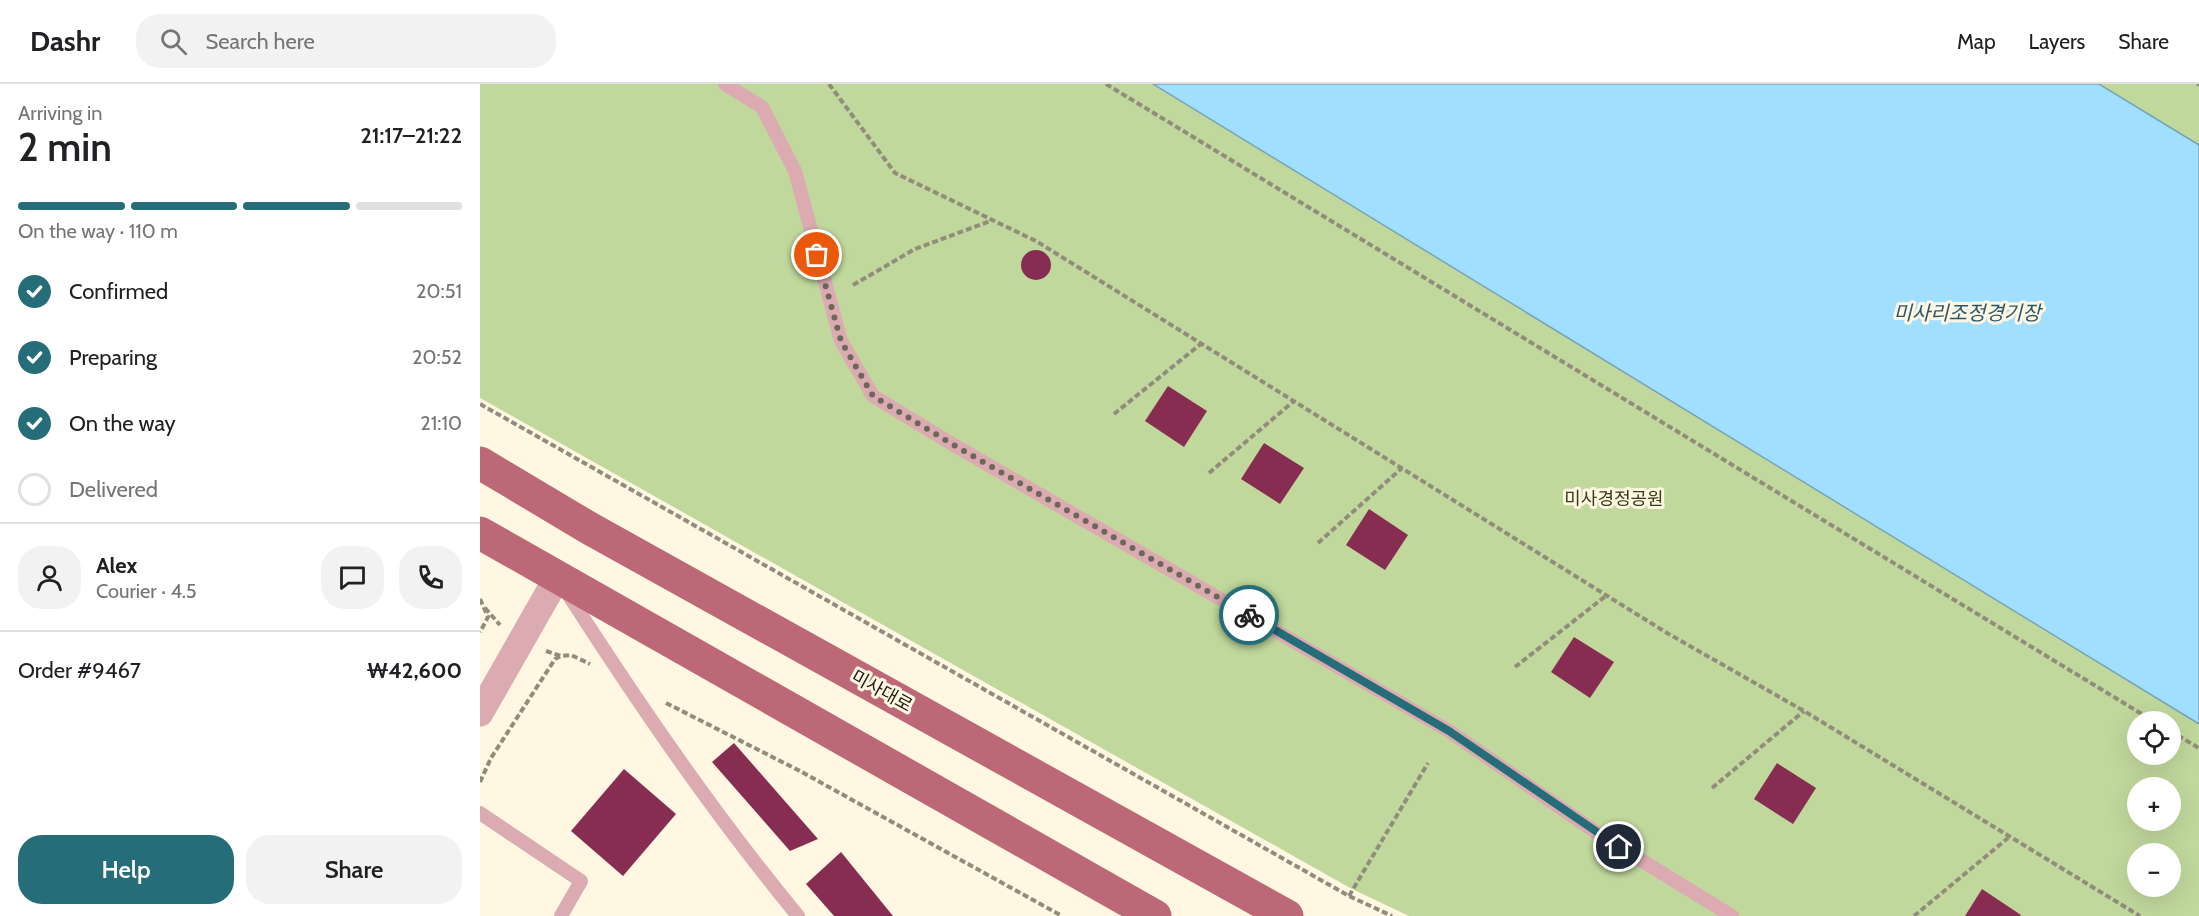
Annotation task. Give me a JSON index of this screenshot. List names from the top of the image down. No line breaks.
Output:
{"streets":{"main road":["미사대로"]},"water":["미사리조정경기장"],"parks":["미사경정공원"],"page":{"header":"Dashr","search":"Search here","nav":["Map","Layers","Share"],"heading":["2 min","Arriving in","21:17–21:22"],"panel":["Alex","Courier · 4.5","Order #9467","₩42,600"],"bar":"On the way · 110 m","list":[["Confirmed","20:51"],["Preparing","20:52"],["On the way","21:10"],"Delivered"],"map_buttons":["+","−"],"buttons":["Help","Share"]}}
